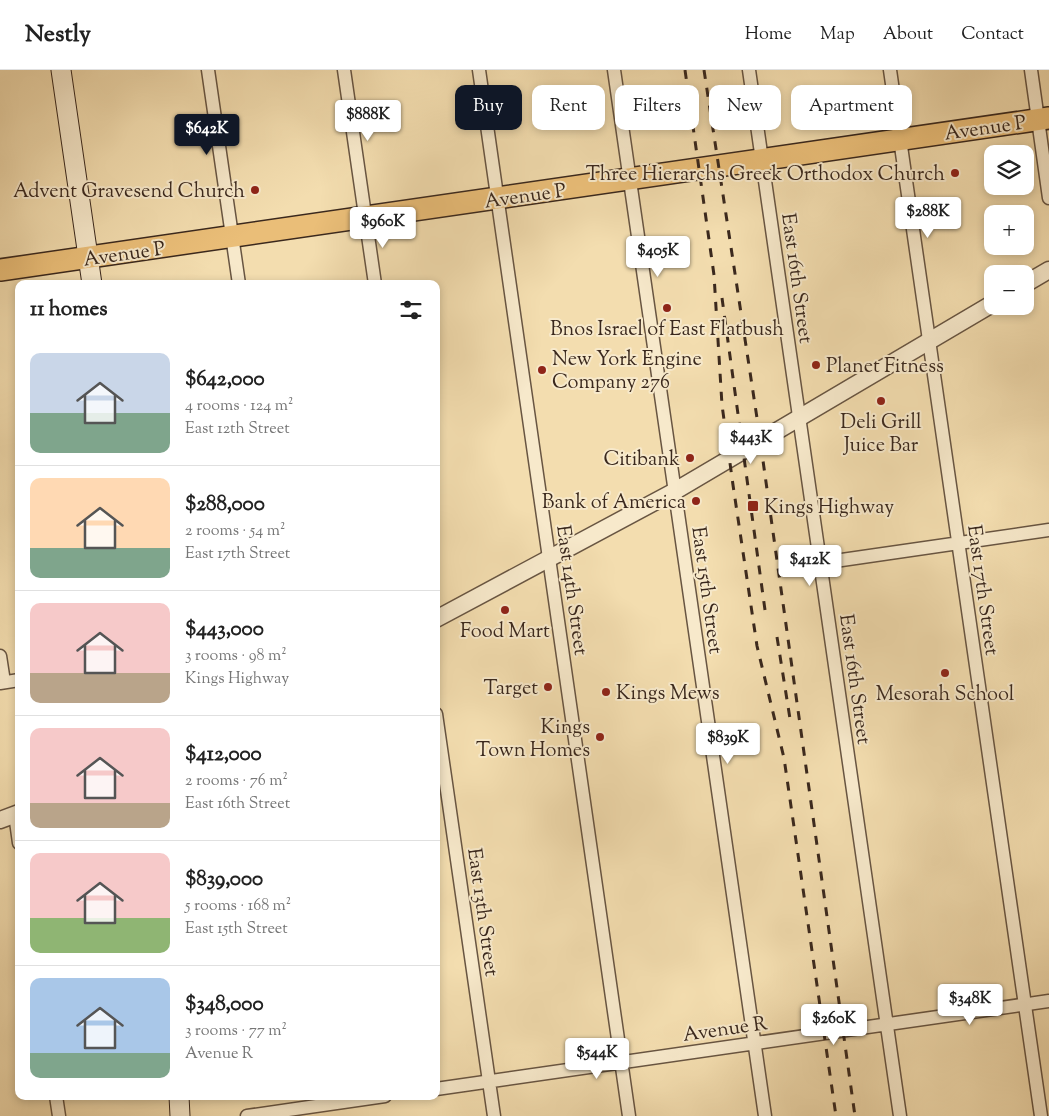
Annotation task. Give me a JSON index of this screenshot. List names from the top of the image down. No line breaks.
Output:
{"streets":{"main road":["Avenue P"],"street":["East 16th Street","East 14th Street","East 15th Street","East 17th Street","East 13th Street","Avenue R"]},"crossings":[["Avenue P","East 16th Street"],["Avenue P","East 14th Street"],["Avenue P","East 15th Street"],["Avenue P","East 17th Street"],["East 16th Street","Avenue R"],["East 14th Street","Avenue R"],["East 15th Street","Avenue R"],["East 17th Street","Avenue R"],["East 13th Street","Avenue R"]],"places":{"other":["Three Hierarchs Greek Orthodox Church","Advent Gravesend Church","Bnos Israel of East Flatbush","Planet Fitness","New York Engine Company 276","Deli Grill Juice Bar","Citibank","Bank of America","Food Mart","Mesorah School","Target","Kings Mews","Kings Town Homes"],"transit":["Kings Highway"]},"page":{"header":"Nestly","nav":["Home","Map","About","Contact"],"chip":["Buy","Rent","Filters","New","Apartment"],"price":["$888K","$642K","$288K","$960K","$405K","$443K","$412K","$839K","$348K","$260K","$544K"],"map_buttons":["+","−"],"heading":"11 homes","list":[{"name":"$642,000","note":"4 rooms · 124 m² · East 12th Street"},{"name":"$288,000","note":"2 rooms · 54 m² · East 17th Street"},{"name":"$443,000","note":"3 rooms · 98 m² · Kings Highway"},{"name":"$412,000","note":"2 rooms · 76 m² · East 16th Street"},{"name":"$839,000","note":"5 rooms · 168 m² · East 15th Street"},{"name":"$348,000","note":"3 rooms · 77 m² · Avenue R"}]}}
